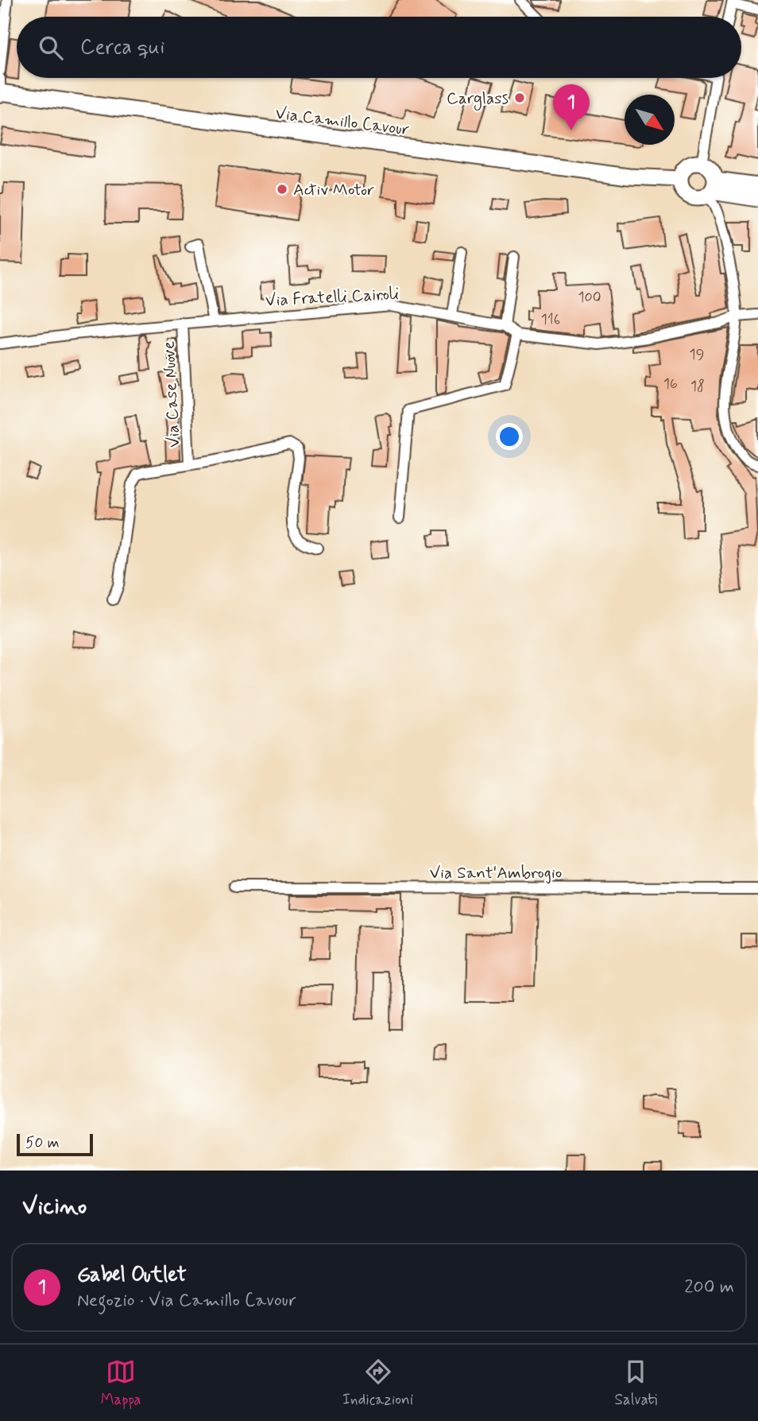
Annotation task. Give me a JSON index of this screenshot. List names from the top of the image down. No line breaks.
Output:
{"streets":{"main road":["Via Camillo Cavour"],"street":["Via Fratelli Cairoli","Via Case Nuove","Via Sant'Ambrogio"]},"crossings":[["Via Fratelli Cairoli","Via Case Nuove"]],"places":["Carglass","Activ Motor"],"house_numbers":["100","116","19","16","18"],"scale_bar":"50 m","north":"bottom right","page":{"search":"Cerca qui","pins":"1","scale":"50 m","heading":"Vicino","list":[{"mark":"1","name":"Gabel Outlet","note":"Negozio · Via Camillo Cavour","value":"200 m"}],"nav":["Mappa","Indicazioni","Salvati"]}}
